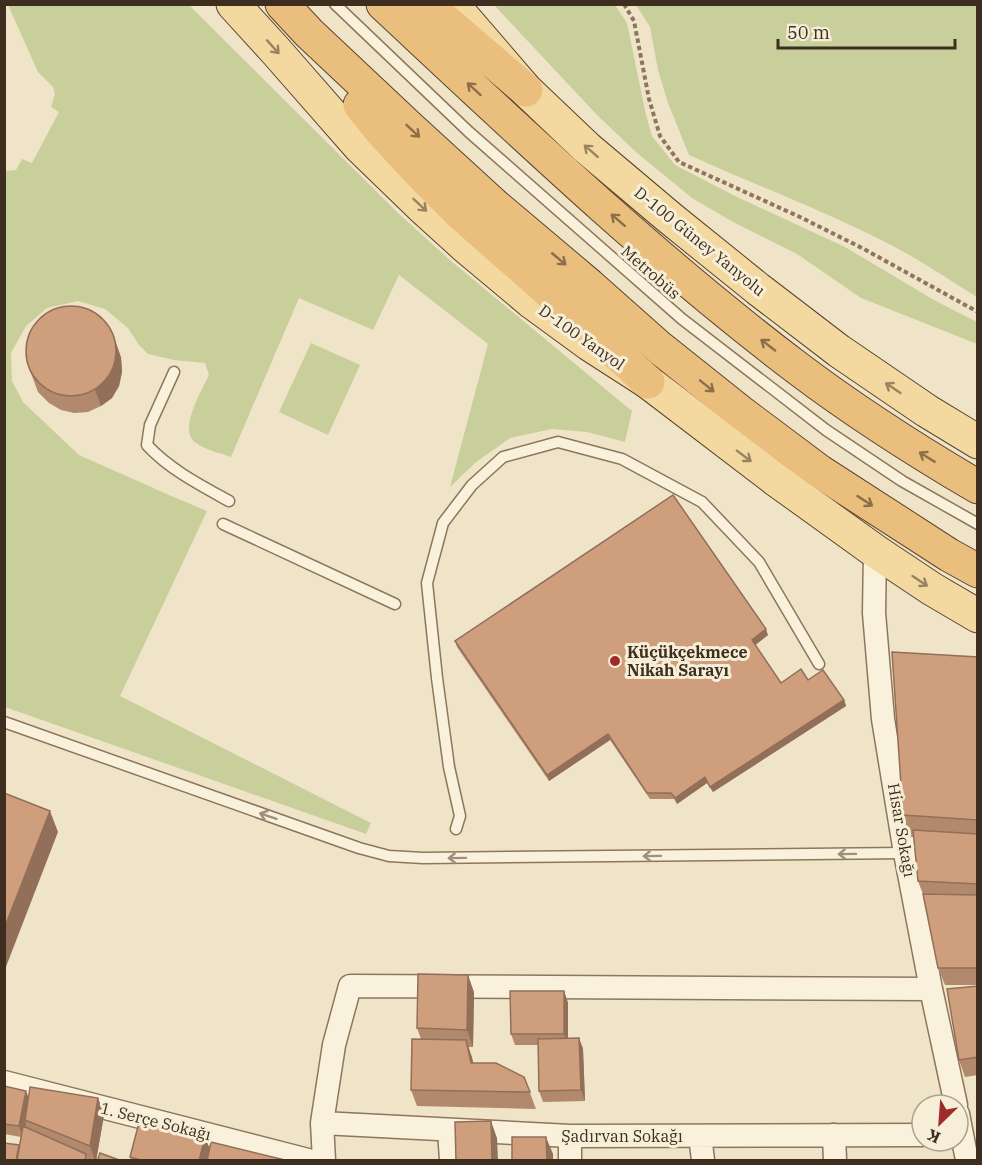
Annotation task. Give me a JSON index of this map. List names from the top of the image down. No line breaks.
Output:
{"streets":{"main road":["D-100 Güney Yanyolu","D-100 Yanyol"],"street":["Hisar Sokağı","1. Serçe Sokağı","Şadırvan Sokağı"],"lane":["Metrobüs"]},"crossings":[["D-100 Yanyol","Hisar Sokağı"]],"one_way":["D-100 Güney Yanyolu","D-100 Yanyol"],"places":["Küçükçekmece Nikah Sarayı"],"scale_bar":"50 m","north":"bottom left"}
